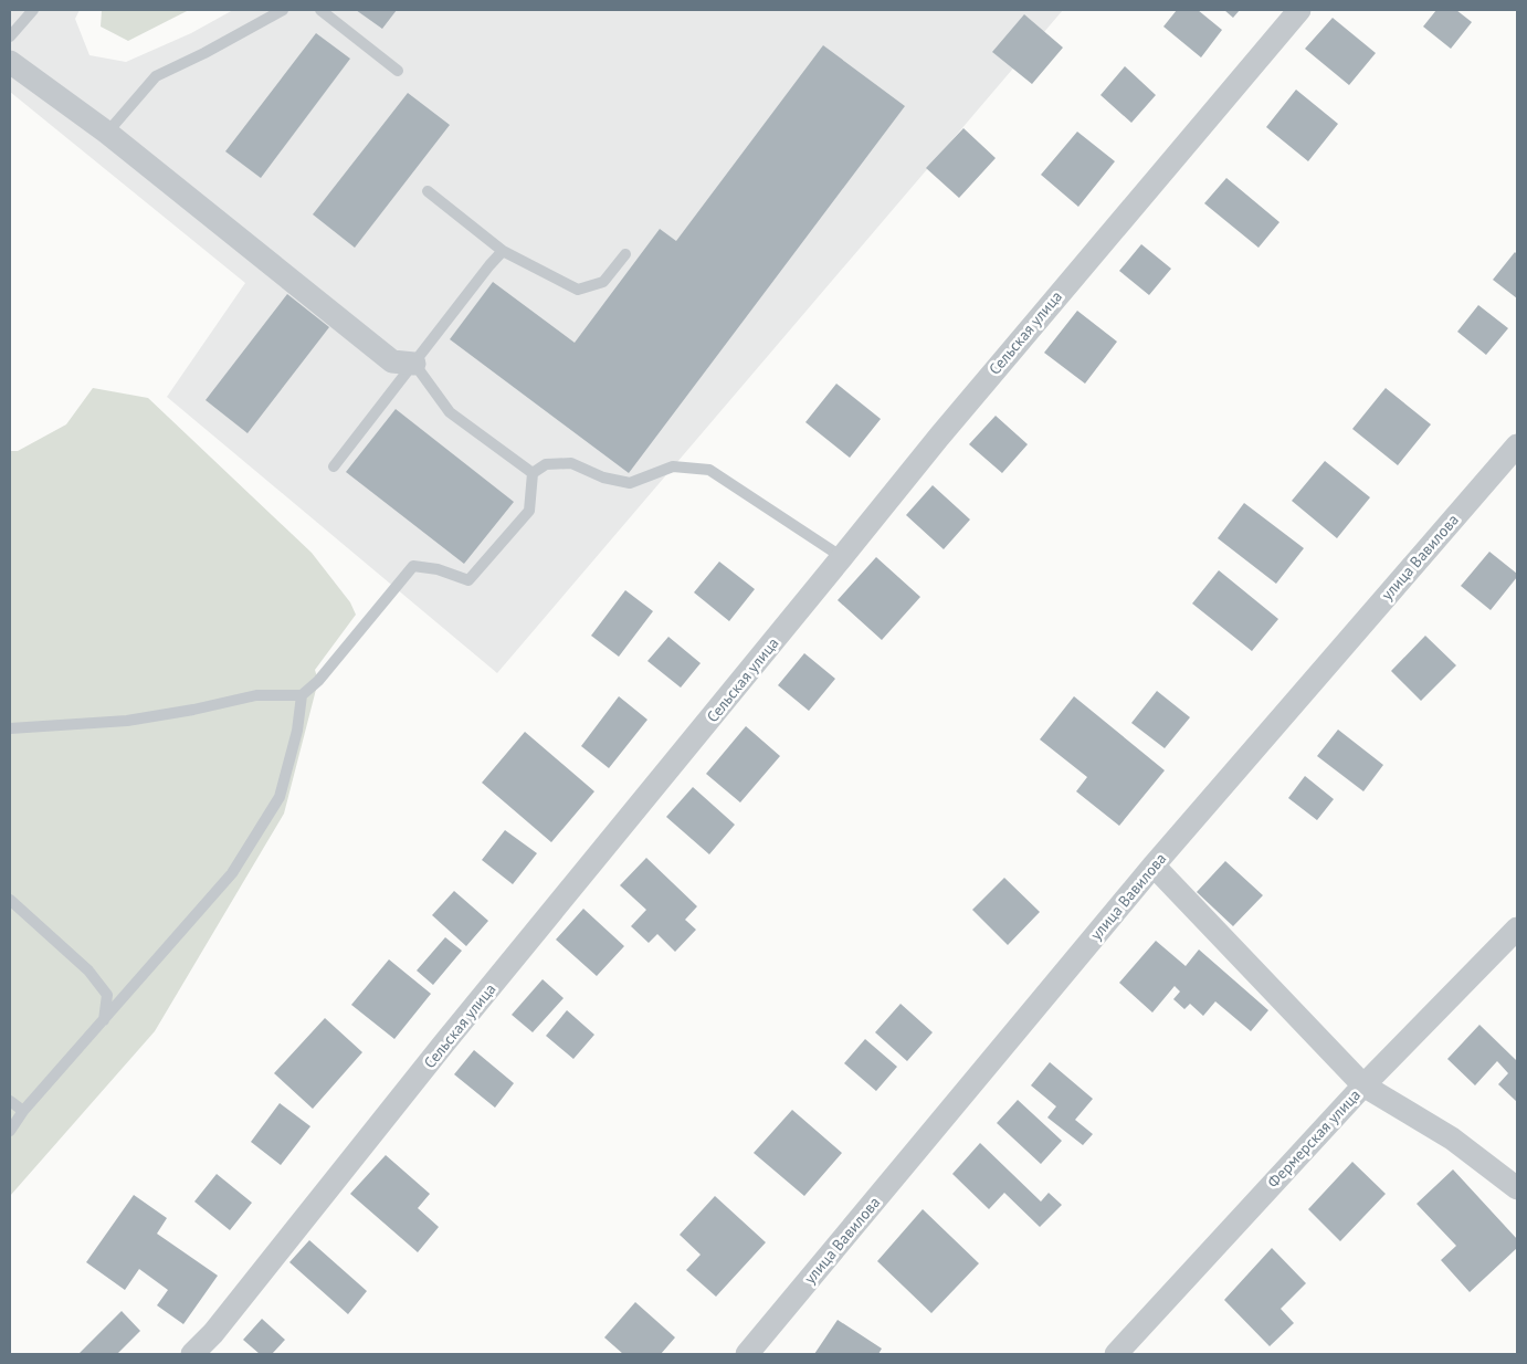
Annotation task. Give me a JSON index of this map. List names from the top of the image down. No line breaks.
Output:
{"streets":{"street":["Сельская улица","улица Вавилова","Фермерская улица"]}}
